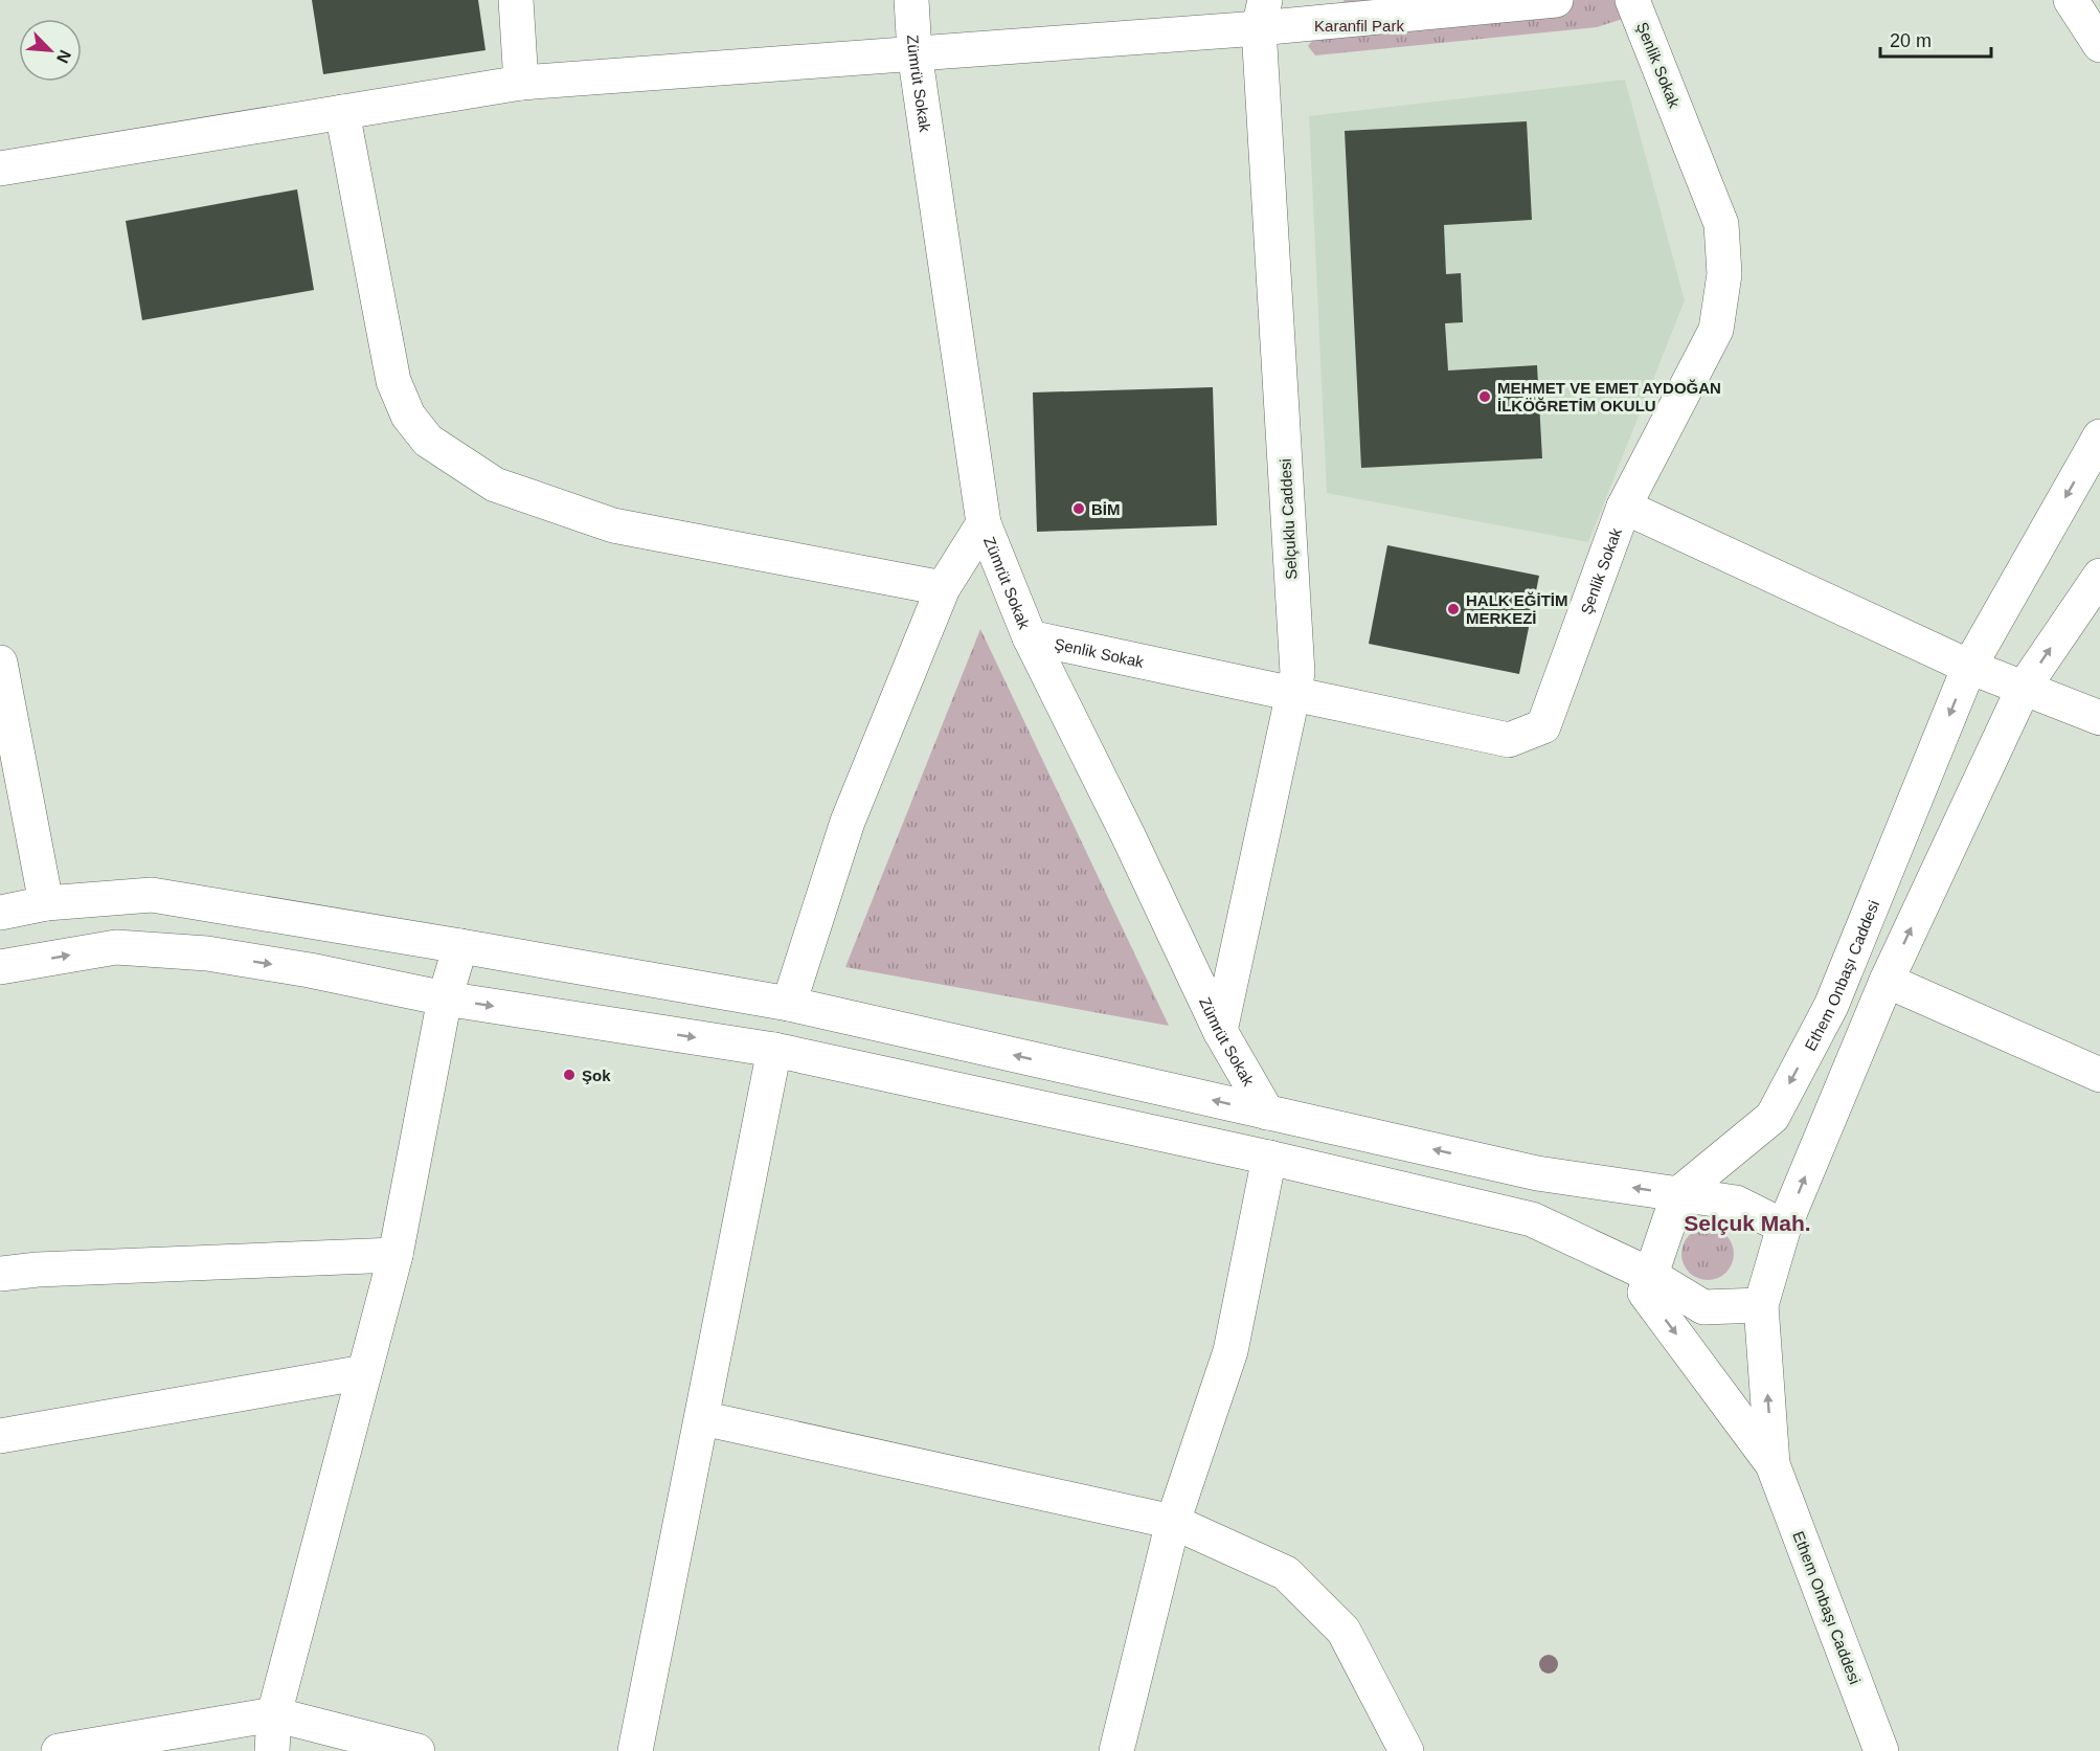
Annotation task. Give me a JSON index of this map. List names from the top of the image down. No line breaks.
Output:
{"streets":{"street":["Şenlik Sokak","Zümrüt Sokak","Selçuklu Caddesi","Ethem Onbaşı Caddesi"]},"crossings":[["Şenlik Sokak","Zümrüt Sokak"],["Şenlik Sokak","Selçuklu Caddesi"],["Zümrüt Sokak","Selçuklu Caddesi"]],"districts":["Selçuk Mah."],"parks":["Karanfil Park"],"places":["MEHMET VE EMET AYDOĞAN İLKÖĞRETİM OKULU","BİM","HALK EĞİTİM MERKEZİ","Şok"],"scale_bar":"20 m","north":"bottom right"}
